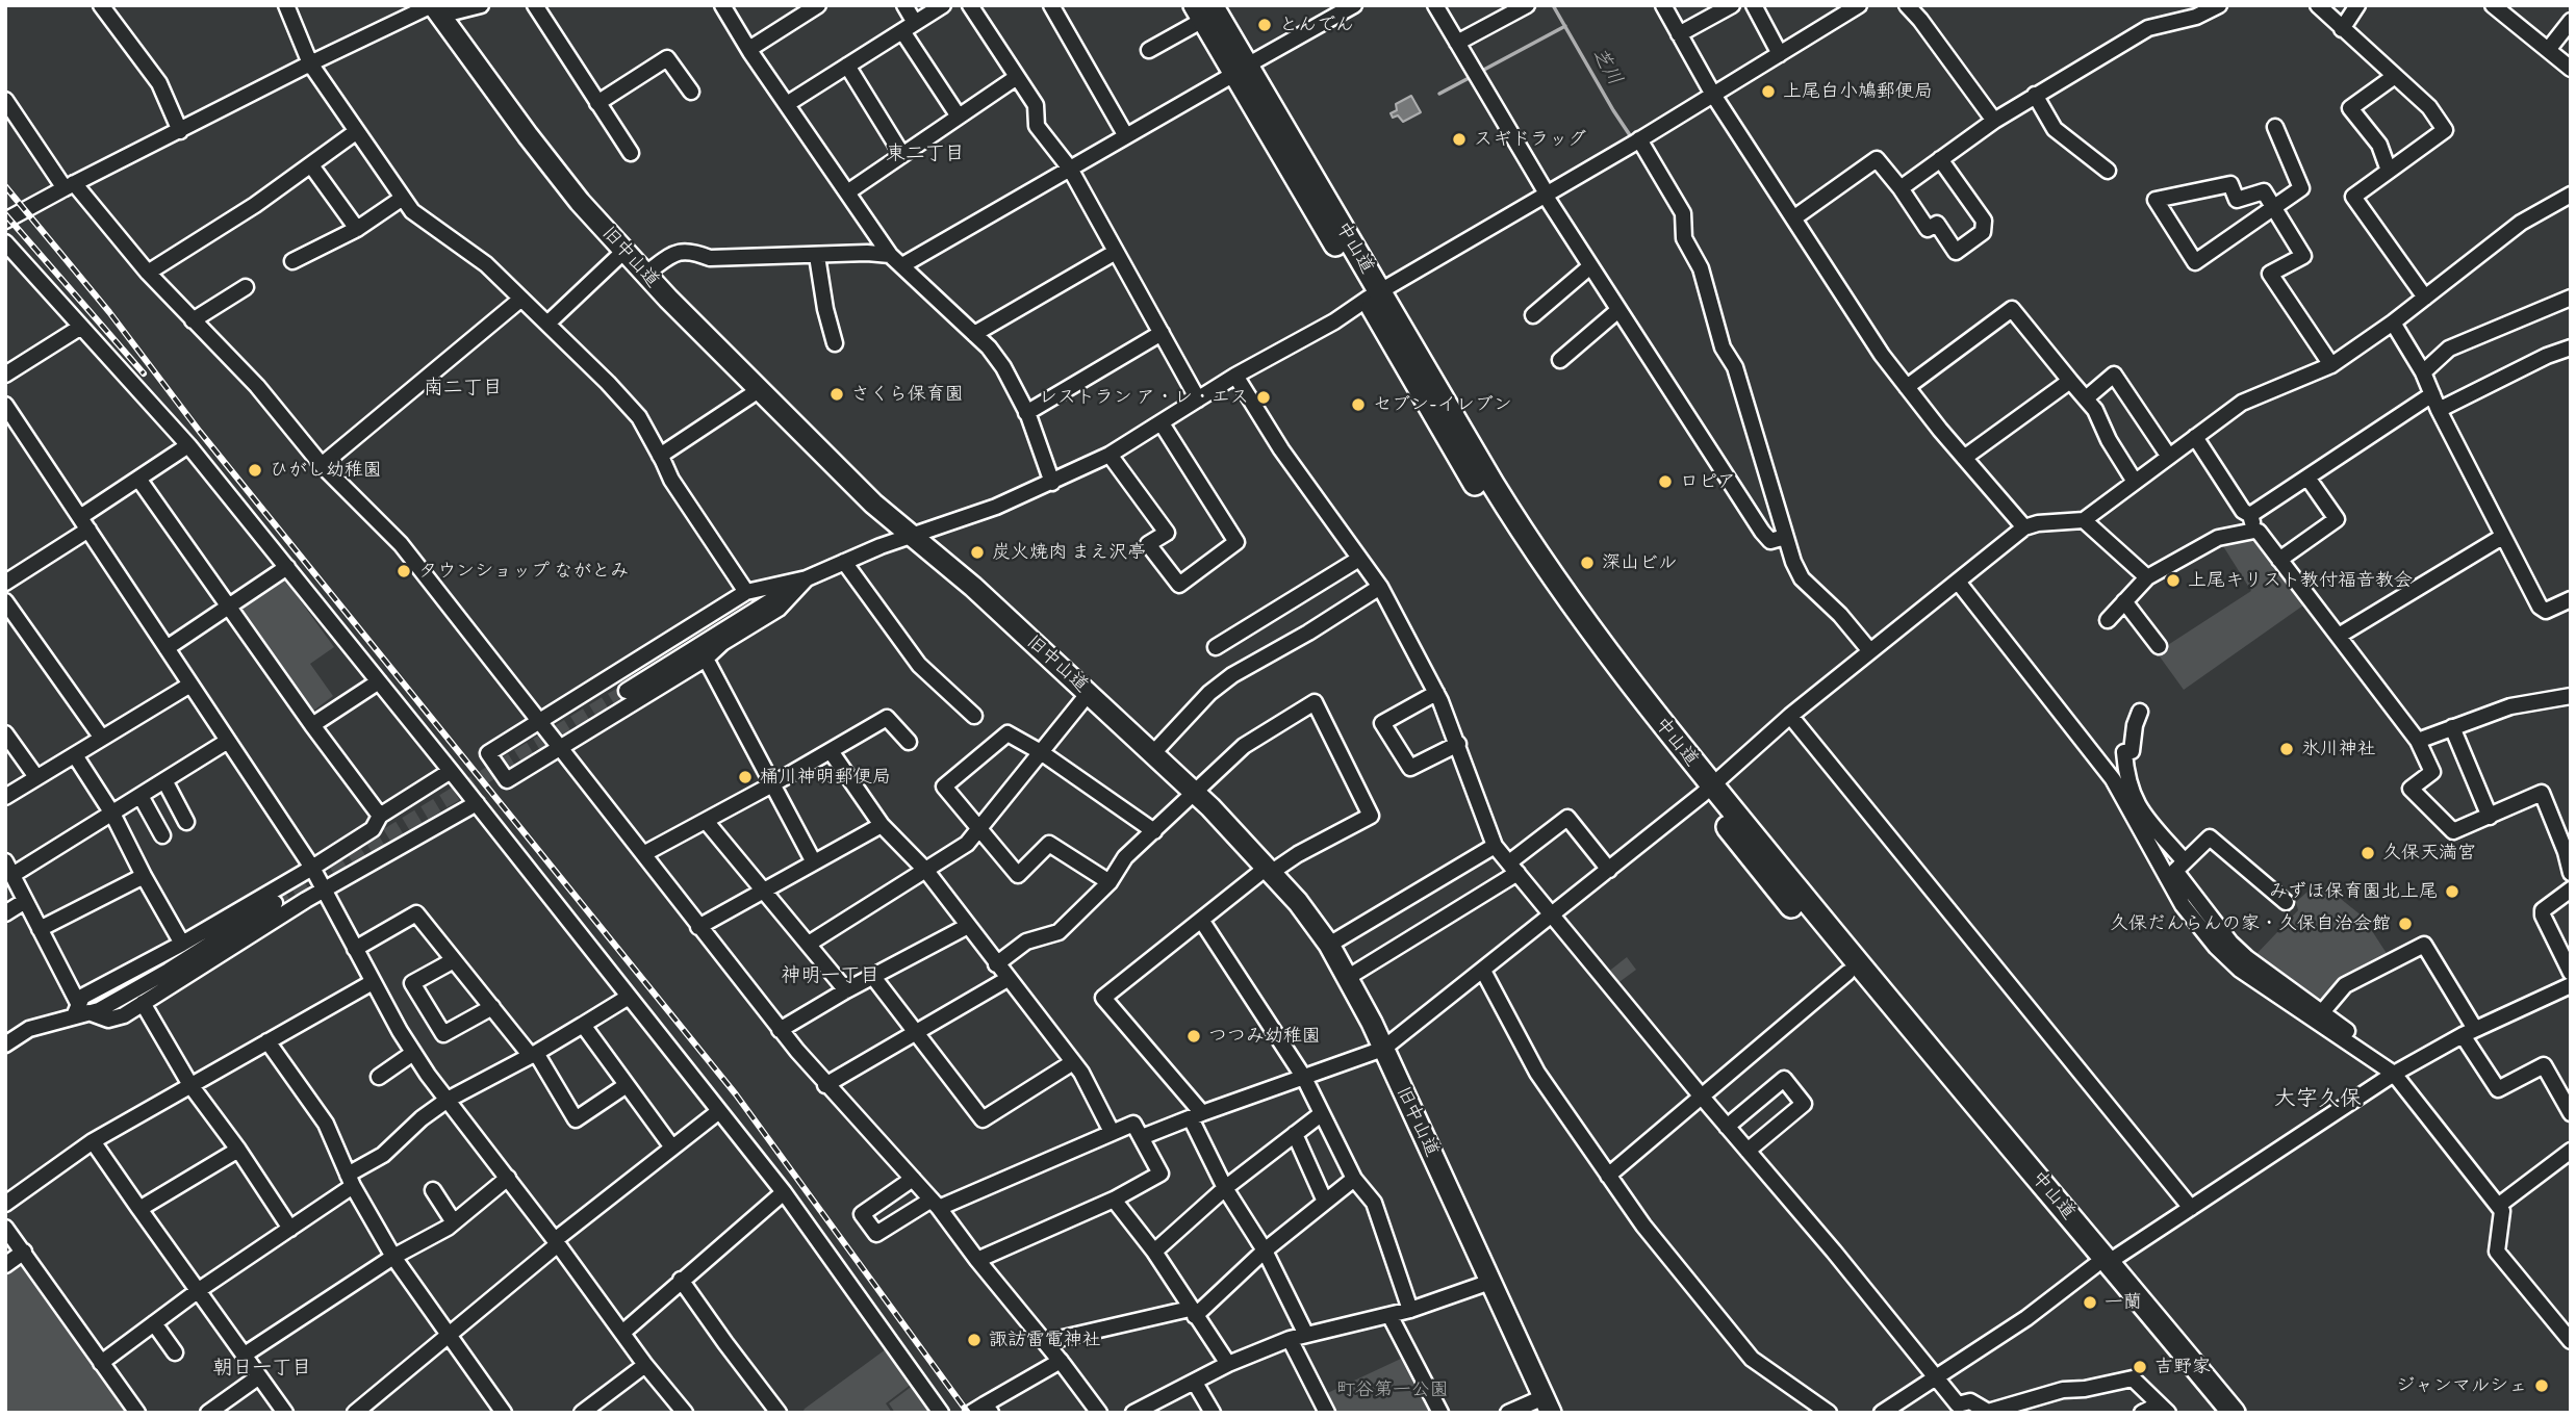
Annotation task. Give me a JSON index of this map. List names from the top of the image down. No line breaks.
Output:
{"streets":{"highway":["中山道"],"main road":["旧中山道"]},"districts":["東二丁目","南二丁目","神明一丁目","大字久保","朝日一丁目"],"water":["芝川"],"parks":["町谷第一公園"],"places":["とんでん","上尾白小鳩郵便局","スギドラッグ","さくら保育園","レストラン ア・レ・エス","セブン-イレブン","ひがし幼稚園","ロピア","炭火焼肉 まえ沢亭","深山ビル","タウンショップ ながとみ","上尾キリスト教付福音教会","氷川神社","桶川神明郵便局","久保天満宮","みずほ保育園北上尾","久保だんらんの家・久保自治会館","つつみ幼稚園","一蘭","諏訪雷電神社","吉野家","ジャンマルシェ"]}
